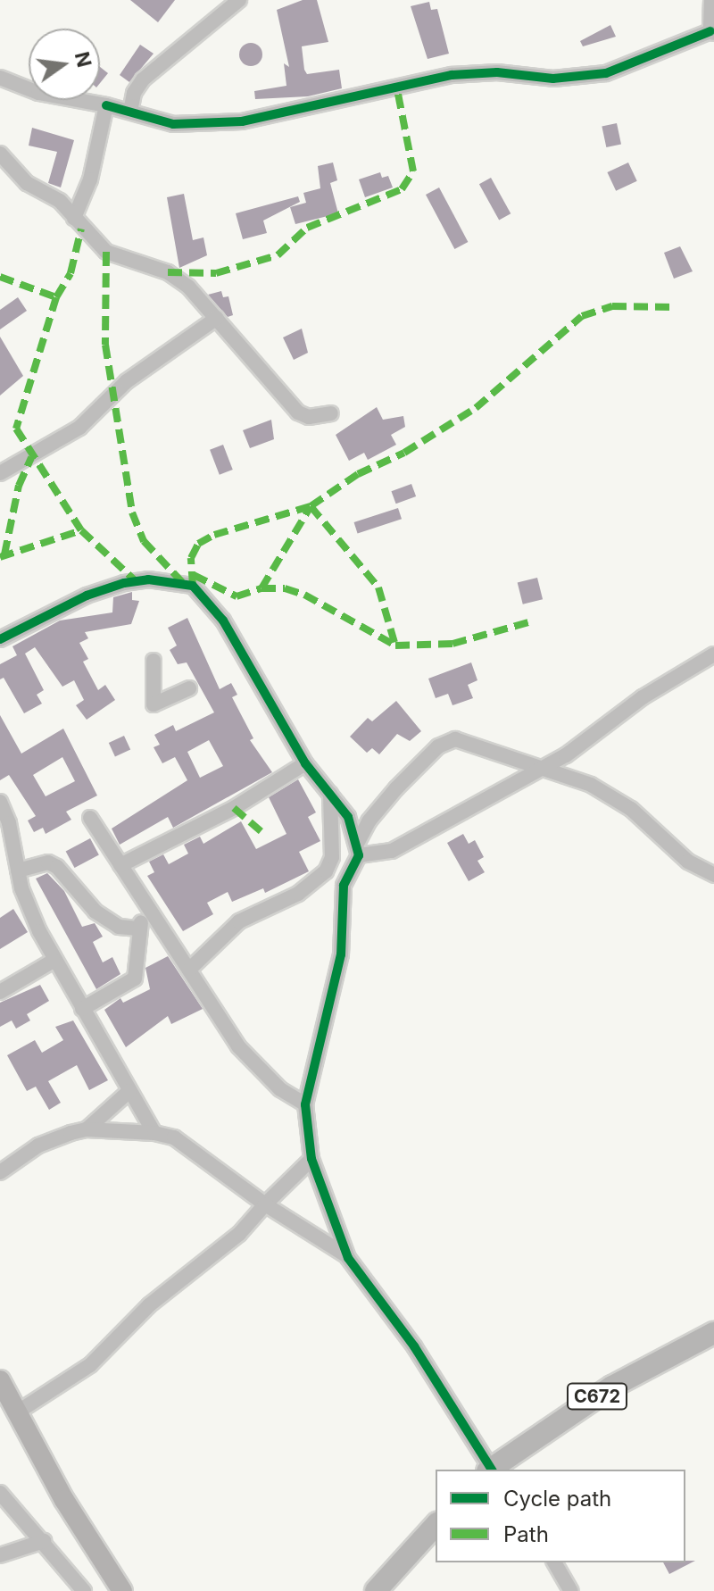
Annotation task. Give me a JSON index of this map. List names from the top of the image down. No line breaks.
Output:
{"streets":{"main road":["C672"]},"legend":["Cycle path","Path"],"north":"right"}
